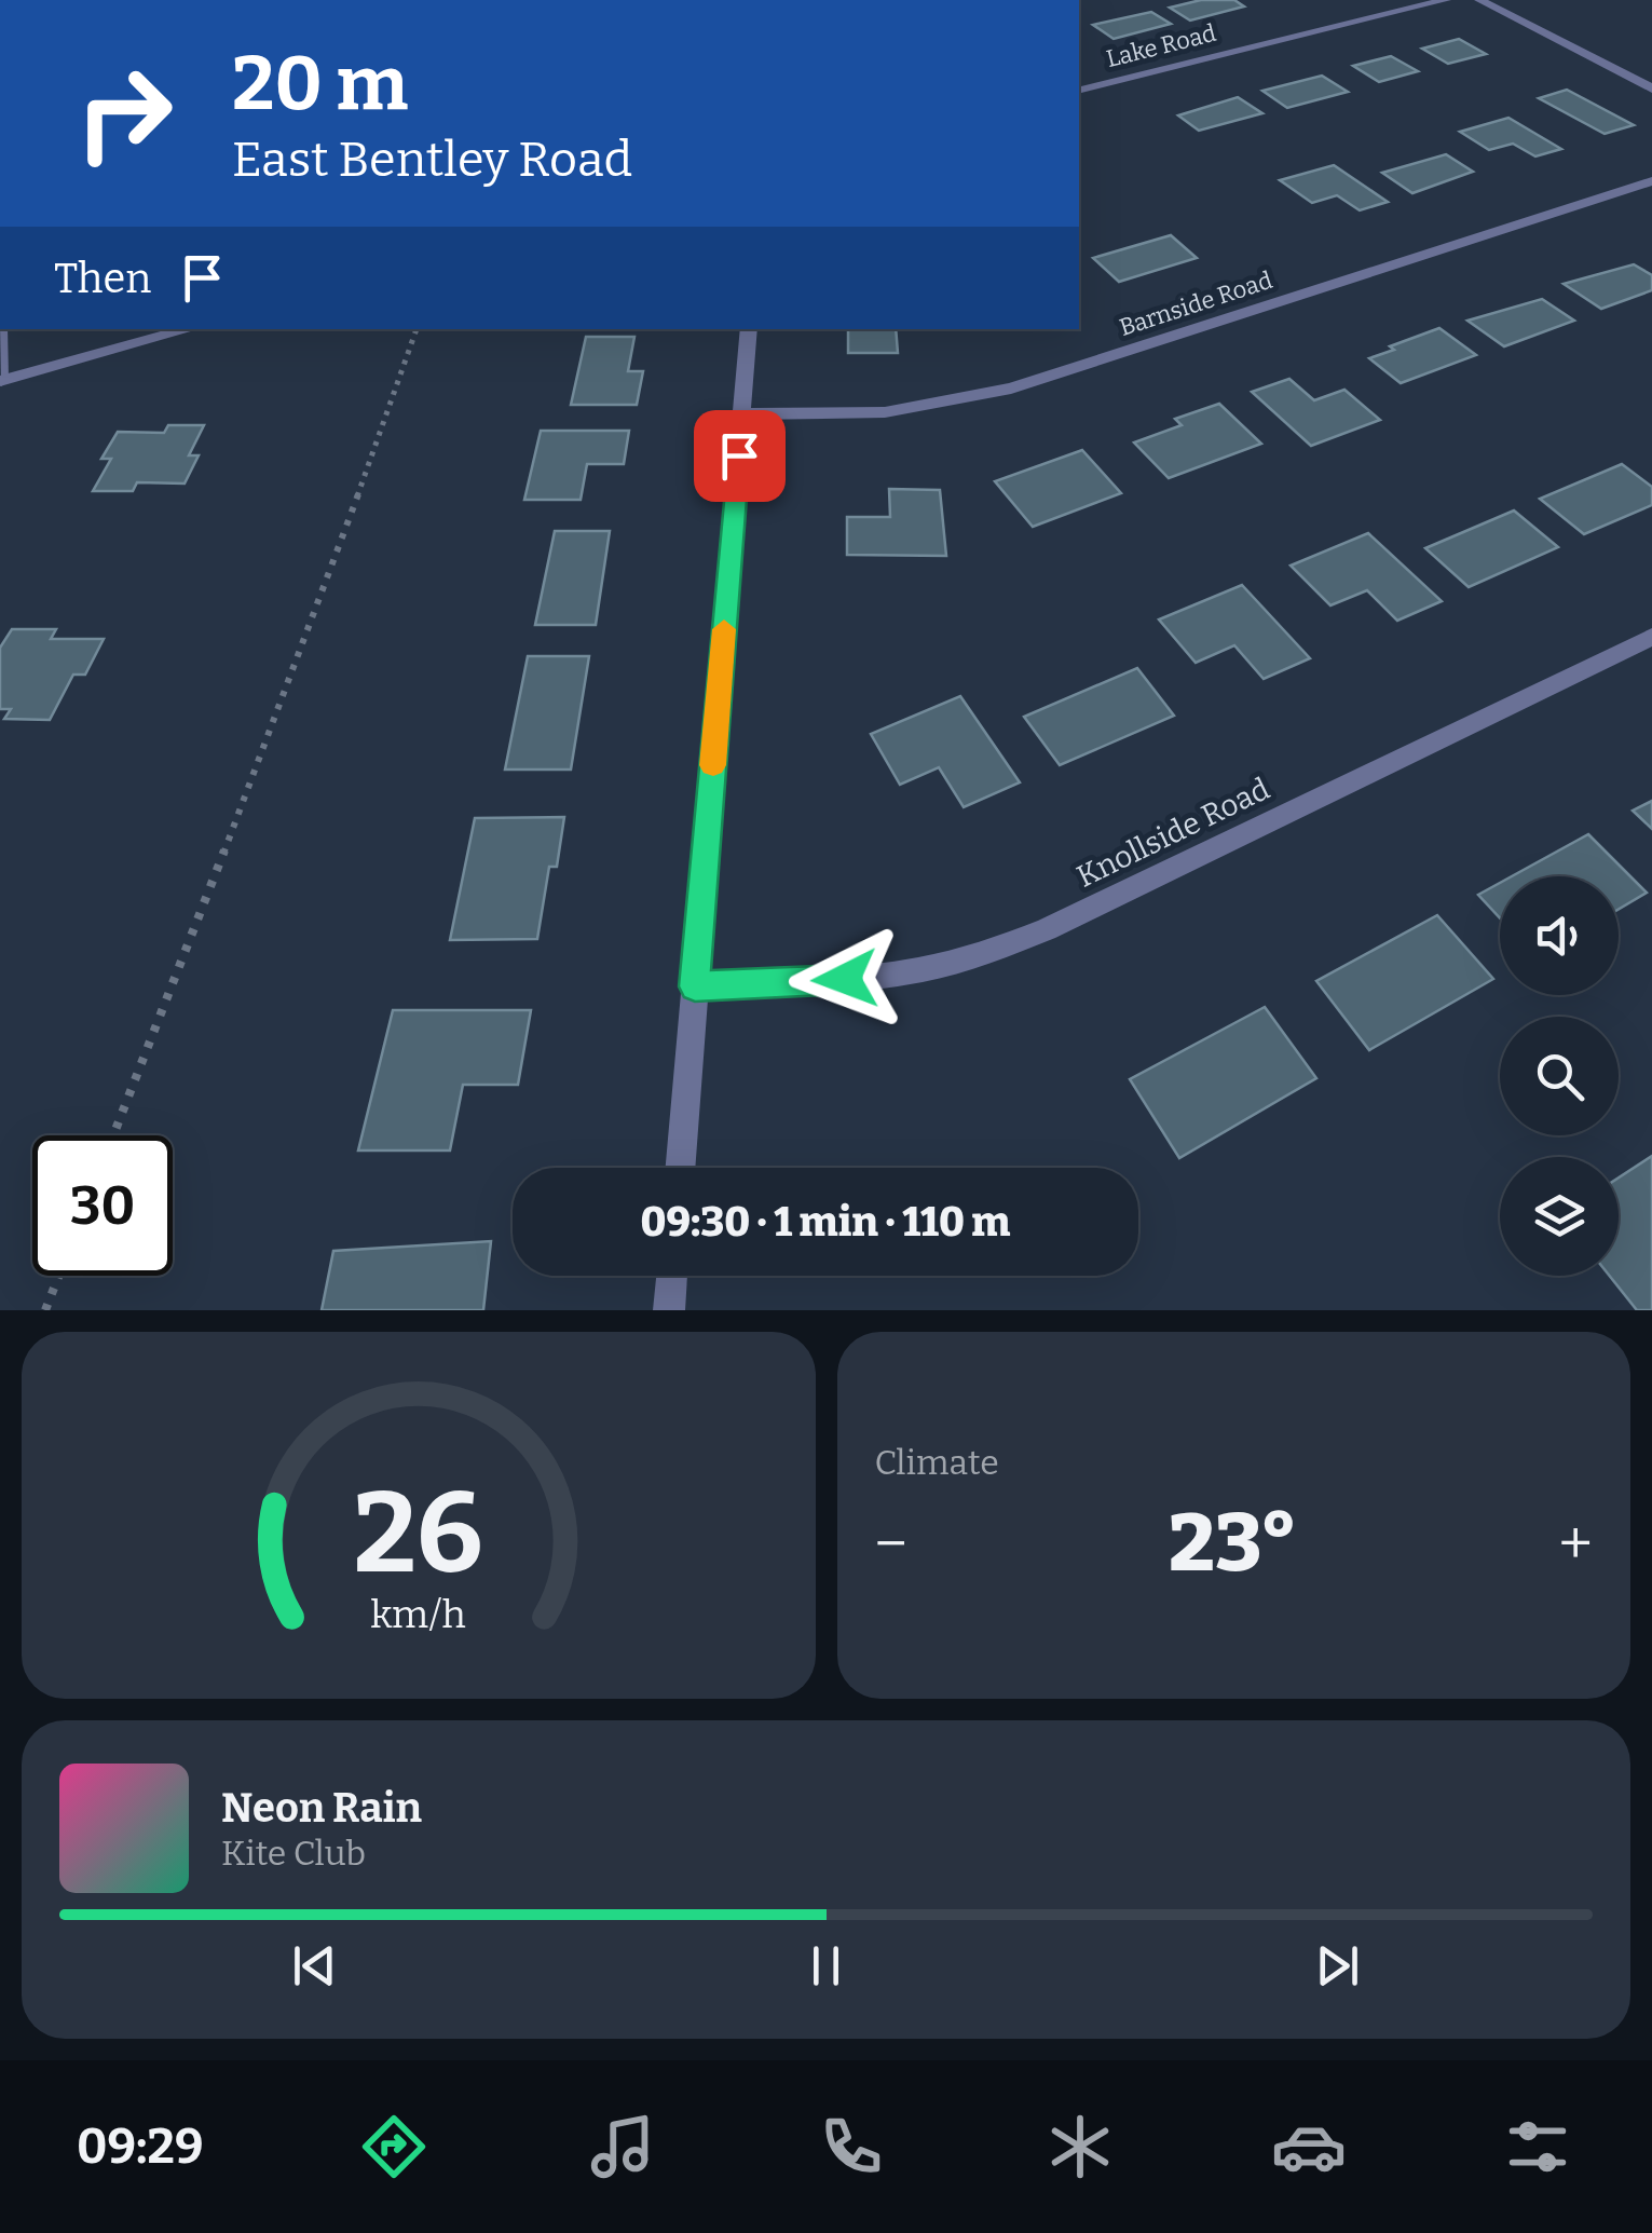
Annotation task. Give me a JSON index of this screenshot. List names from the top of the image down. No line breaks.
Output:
{"streets":{"street":["Lake Road","Barnside Road","Knollside Road"]},"page":{"turn":["20 m","East Bentley Road"],"then":"Then","limit":"30","trip":"09:30 · 1 min · 110 m","tile":"Climate","heat":["−","23°","+"],"song":["Neon Rain","Kite Club"],"tabs":"09:29","gauge":["26","km/h"]}}
